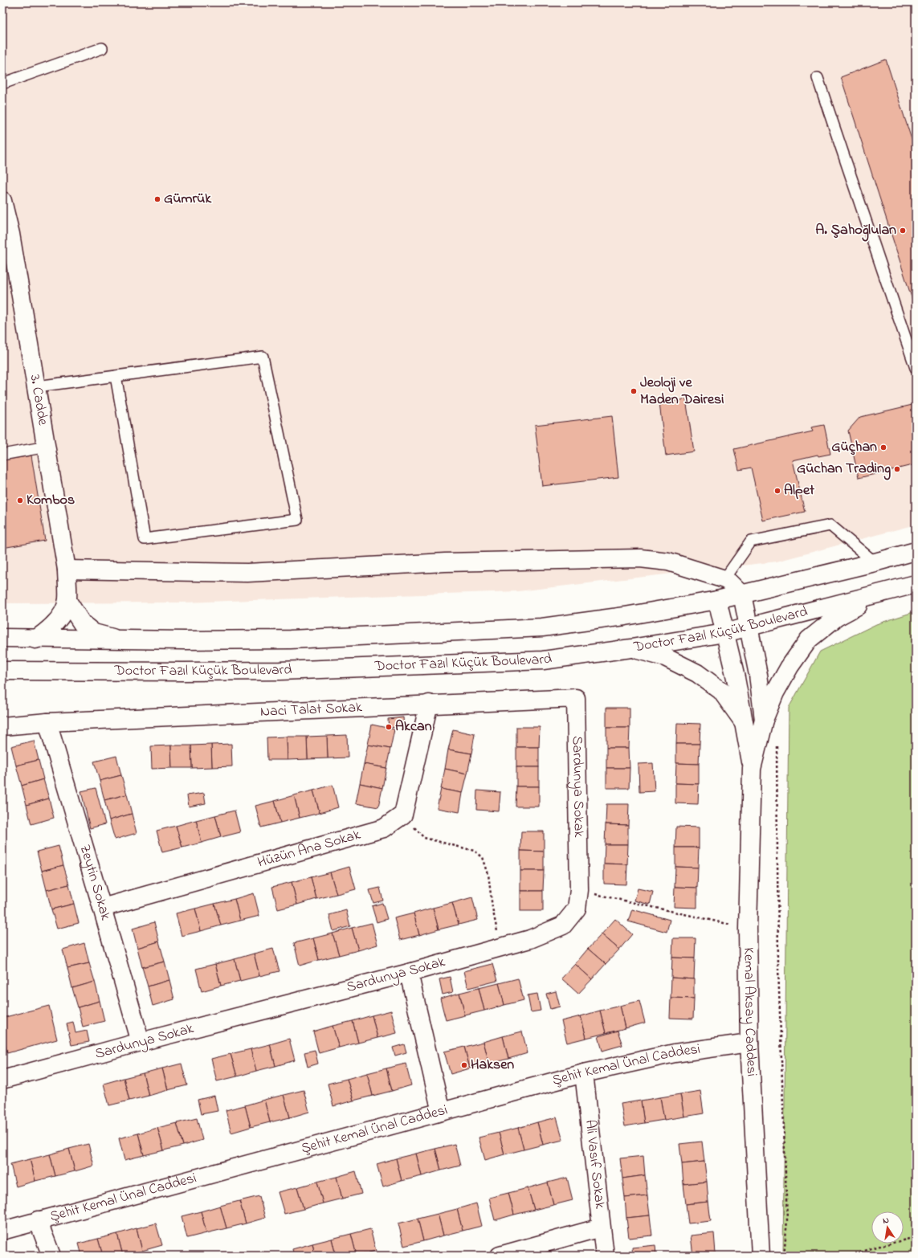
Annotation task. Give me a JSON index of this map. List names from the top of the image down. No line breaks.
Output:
{"streets":{"main road":["3. Cadde","Doctor Fazıl Küçük Boulevard","Naci Talat Sokak","Sardunya Sokak","Hüzün Ana Sokak","Zeytin Sokak","Kemal Aksay Caddesi","Şehit Kemal Ünal Caddesi","Ali Vasıf Sokak"]},"crossings":[["Doctor Fazıl Küçük Boulevard","Kemal Aksay Caddesi"],["Naci Talat Sokak","Sardunya Sokak"],["Naci Talat Sokak","Zeytin Sokak"],["Sardunya Sokak","Zeytin Sokak"],["Hüzün Ana Sokak","Zeytin Sokak"],["Kemal Aksay Caddesi","Şehit Kemal Ünal Caddesi"],["Şehit Kemal Ünal Caddesi","Ali Vasıf Sokak"]],"places":["Gümrük","A. Şahoğlulan","Jeoloji ve Maden Dairesi","Güçhan","Güchan Trading","Alpet","Kombos","Akcan","Haksen"],"north":"top"}
